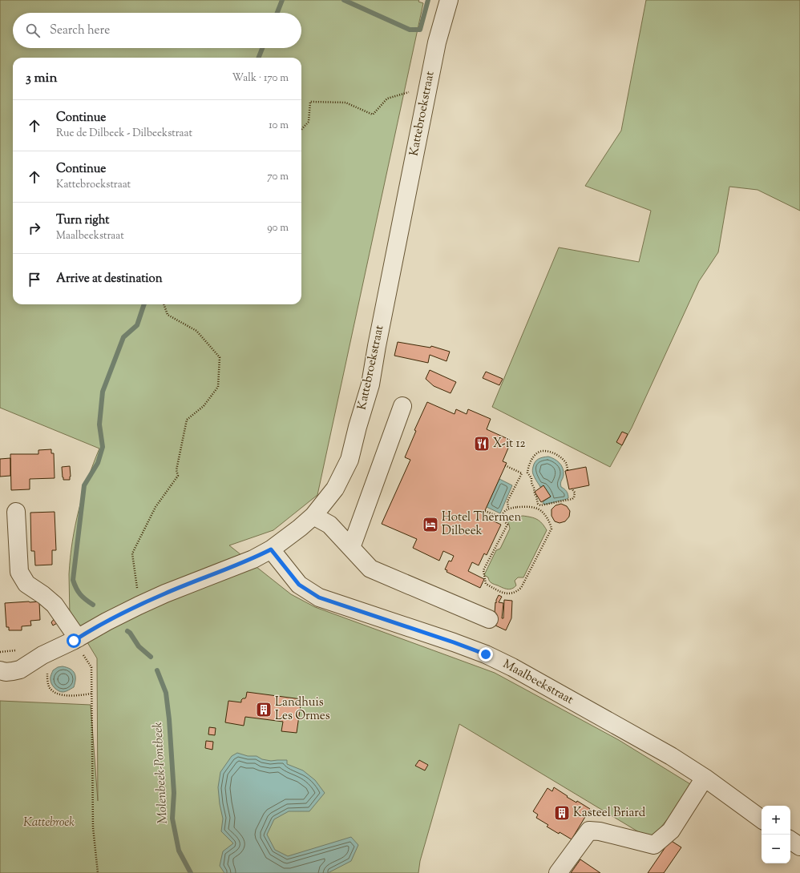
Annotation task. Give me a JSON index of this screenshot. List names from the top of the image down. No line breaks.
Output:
{"streets":{"street":["Kattebroekstraat","Maalbeekstraat"]},"crossings":[["Kattebroekstraat","Maalbeekstraat"]],"water":["Molenbeek-Pontbeek"],"parks":["Kattebroek"],"places":{"restaurant":["X-it 12"],"hotel":["Hotel Thermen Dilbeek"],"building":["Landhuis Les Ormes","Kasteel Briard"]},"page":{"search":"Search here","heading":["3 min","Walk · 170 m"],"list":[["Continue","Rue de Dilbeek - Dilbeekstraat","10 m"],["Continue","Kattebroekstraat","70 m"],["Turn right","Maalbeekstraat","90 m"],"Arrive at destination"],"map_buttons":["+","−"]}}
